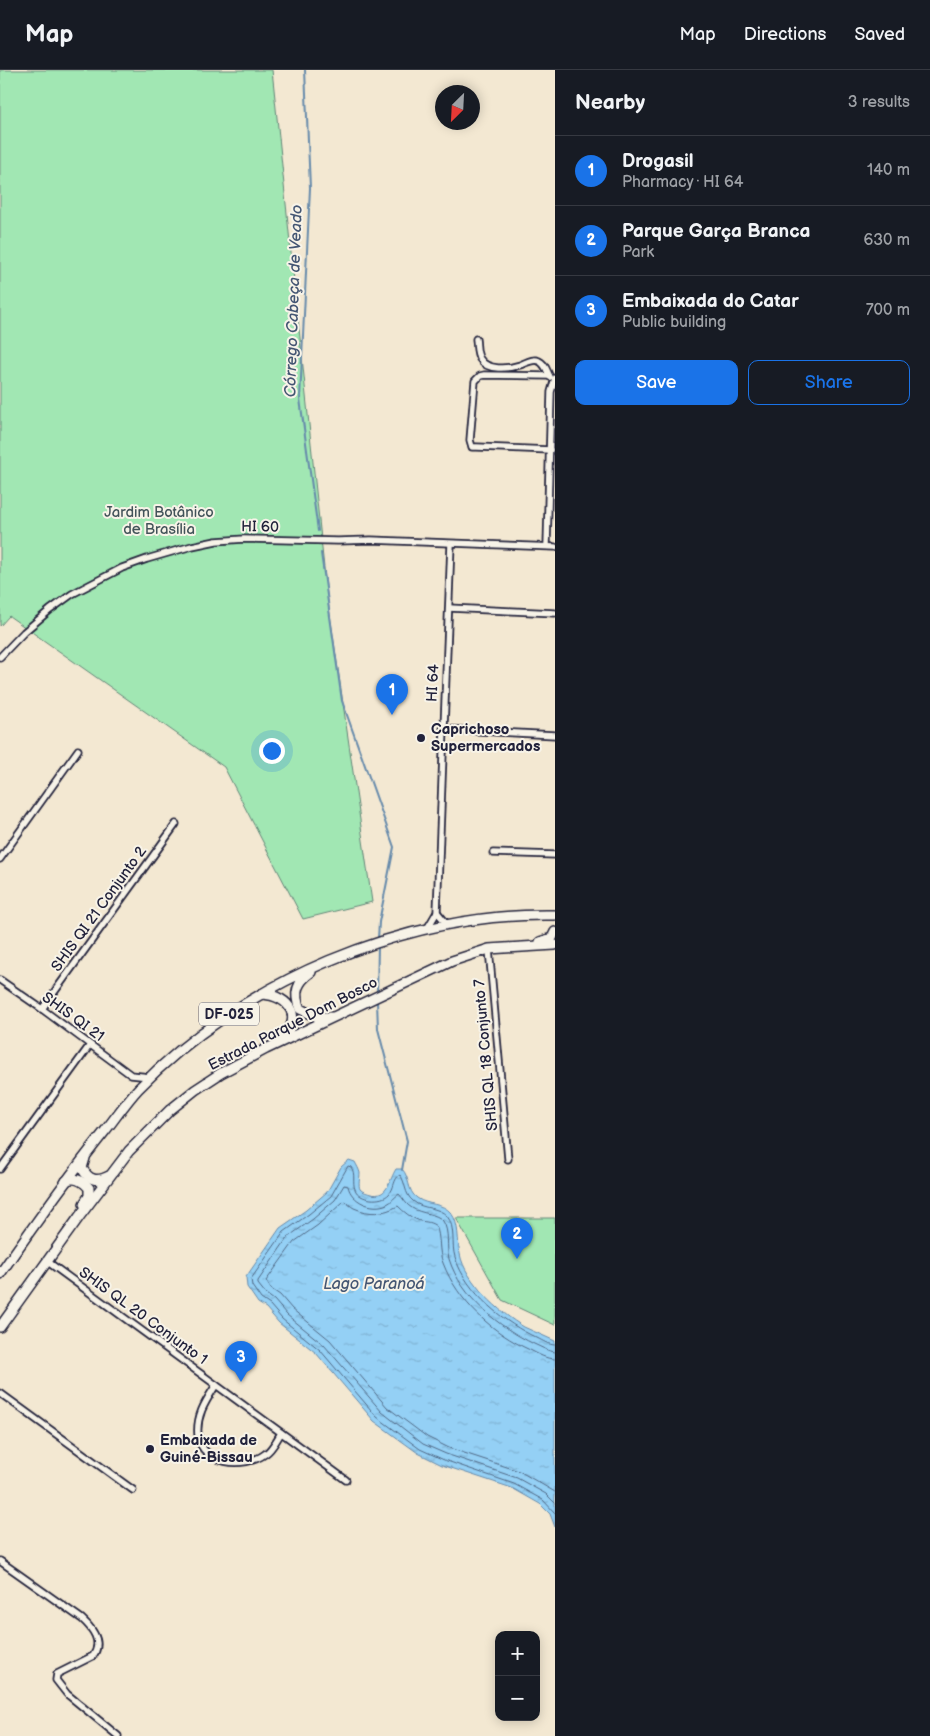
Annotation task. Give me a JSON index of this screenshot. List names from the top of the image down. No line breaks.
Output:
{"streets":{"main road":["DF-025","Estrada Parque Dom Bosco"],"street":["HI 60","HI 64","SHIS QI 21 Conjunto 2","SHIS QI 21","SHIS QL 18 Conjunto 7","SHIS QL 20 Conjunto 1"]},"crossings":[["HI 60","HI 64"],["HI 64","Estrada Parque Dom Bosco"],["SHIS QI 21 Conjunto 2","SHIS QI 21"],["SHIS QI 21","Estrada Parque Dom Bosco"],["Estrada Parque Dom Bosco","SHIS QL 18 Conjunto 7"],["Estrada Parque Dom Bosco","SHIS QL 20 Conjunto 1"]],"water":["Córrego Cabeça de Veado","Lago Paranoá"],"parks":["Jardim Botânico de Brasília"],"places":["Caprichoso Supermercados","Embaixada de Guiné-Bissau"],"north":"bottom left","page":{"header":"Map","nav":["Map","Directions","Saved"],"heading":["Nearby","3 results"],"list":[{"mark":"1","name":"Drogasil","note":"Pharmacy · HI 64","value":"140 m"},{"mark":"2","name":"Parque Garça Branca","note":"Park","value":"630 m"},{"mark":"3","name":"Embaixada do Catar","note":"Public building","value":"700 m"}],"buttons":["Save","Share"],"pins":["1","2","3"],"map_buttons":["+","−"]}}
